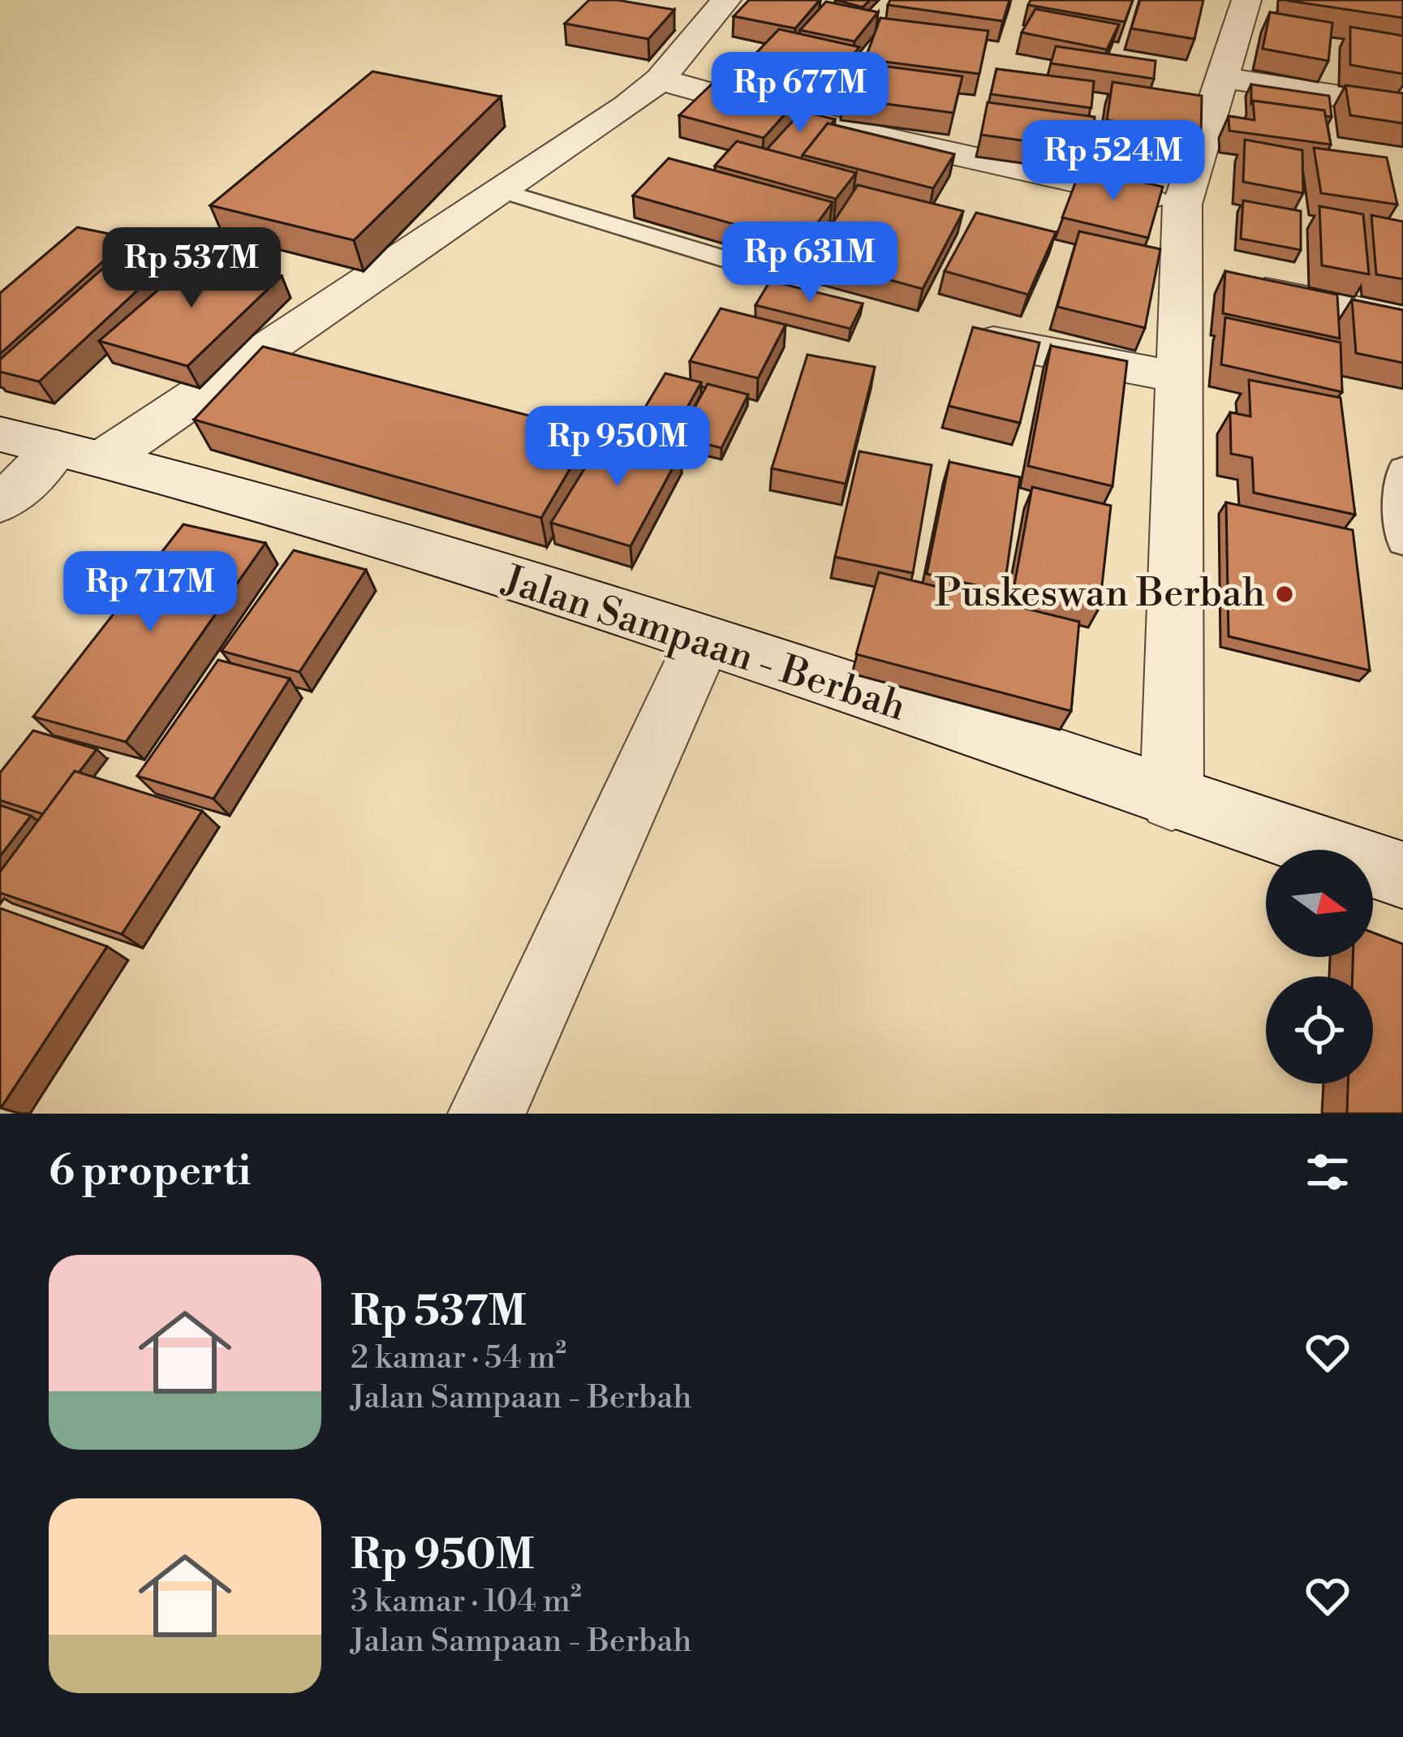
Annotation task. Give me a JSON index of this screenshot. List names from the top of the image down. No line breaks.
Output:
{"streets":{"street":["Jalan Sampaan - Berbah"]},"places":["Puskeswan Berbah"],"north":"right","page":{"price":["Rp 677M","Rp 524M","Rp 631M","Rp 537M","Rp 950M","Rp 717M"],"heading":"6 properti","list":[{"name":"Rp 537M","note":"2 kamar · 54 m² · Jalan Sampaan - Berbah"},{"name":"Rp 950M","note":"3 kamar · 104 m² · Jalan Sampaan - Berbah"}]}}
